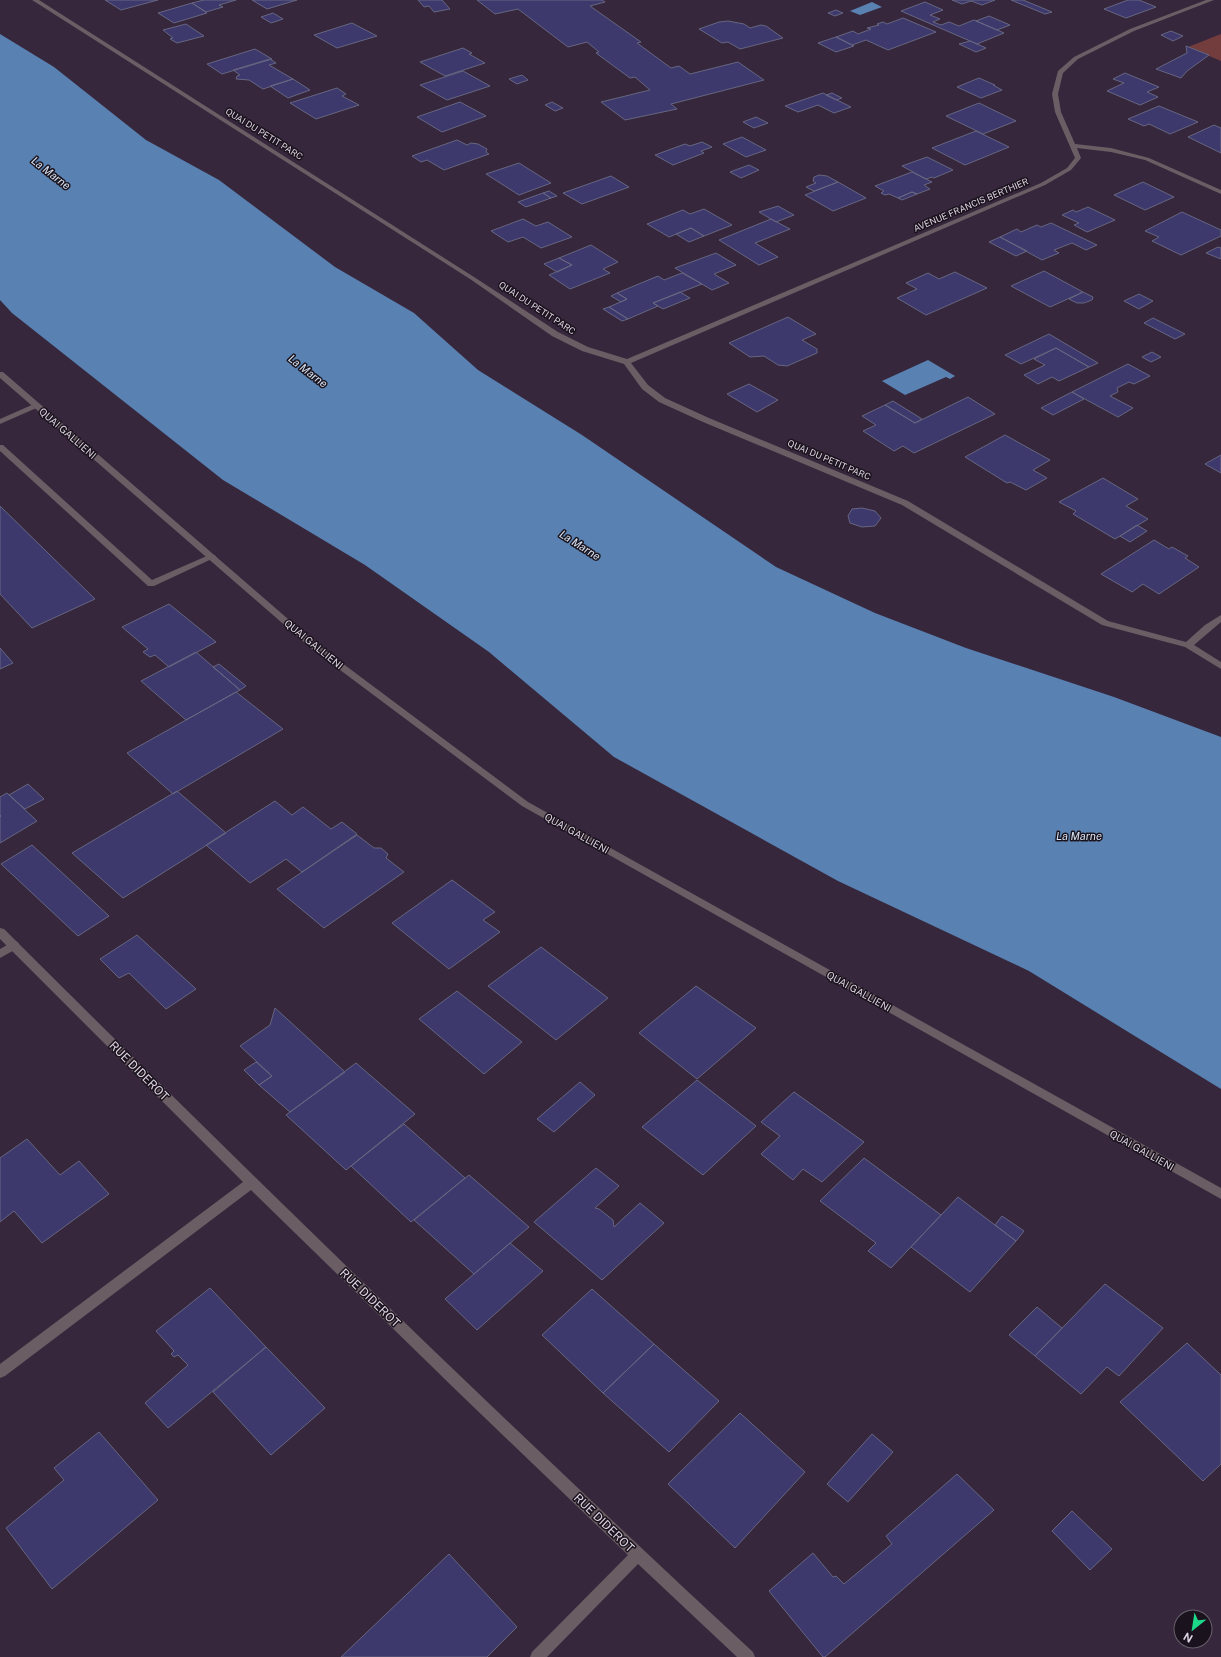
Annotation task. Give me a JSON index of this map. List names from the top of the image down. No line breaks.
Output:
{"streets":{"street":["QUAI DU PETIT PARC","AVENUE FRANCIS BERTHIER","QUAI GALLIENI","RUE DIDEROT"]},"crossings":[["QUAI DU PETIT PARC","AVENUE FRANCIS BERTHIER"]],"water":["La Marne"],"north":"bottom left"}
